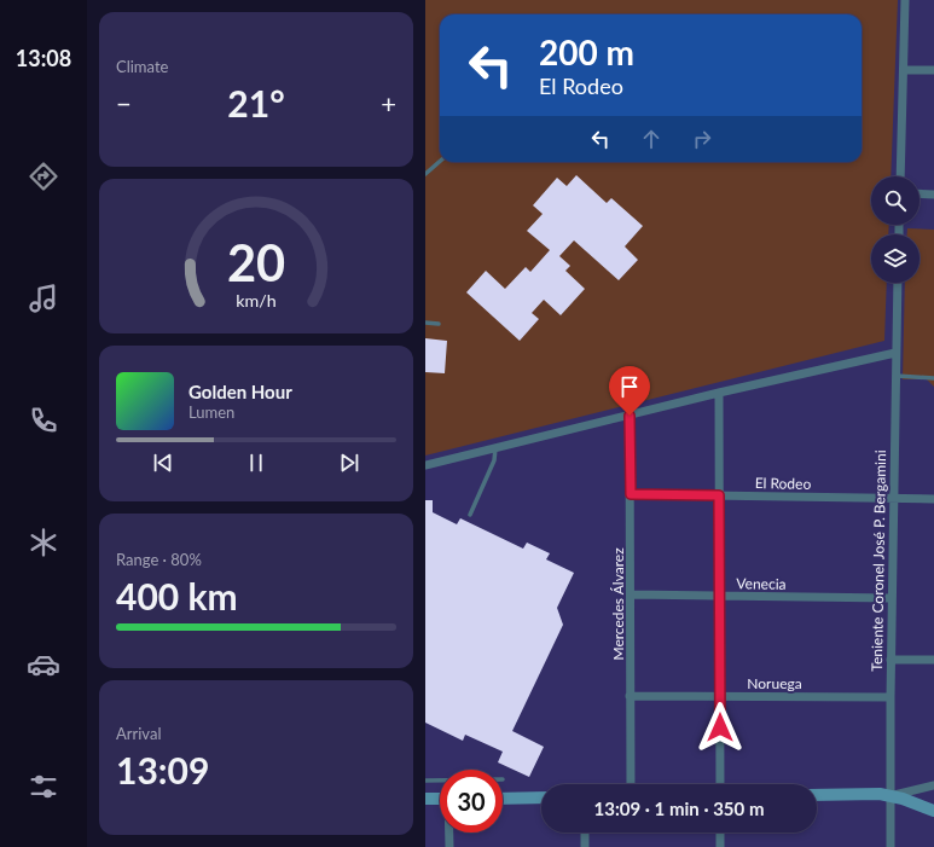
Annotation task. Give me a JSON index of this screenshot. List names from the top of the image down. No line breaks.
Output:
{"streets":{"street":["El Rodeo","Teniente Coronel José P. Bergamini","Venecia","Mercedes Álvarez","Noruega"]},"crossings":[["El Rodeo","Teniente Coronel José P. Bergamini"],["El Rodeo","Mercedes Álvarez"],["Teniente Coronel José P. Bergamini","Venecia"],["Teniente Coronel José P. Bergamini","Noruega"],["Venecia","Mercedes Álvarez"],["Mercedes Álvarez","Noruega"]],"page":{"tabs":"13:08","tile":["Climate",["Range · 80%","400 km"],["Arrival","13:09"]],"turn":["200 m","El Rodeo"],"heat":["−","21°","+"],"song":["Golden Hour","Lumen"],"limit":"30","trip":"13:09 · 1 min · 350 m","gauge":["20","km/h"]}}
